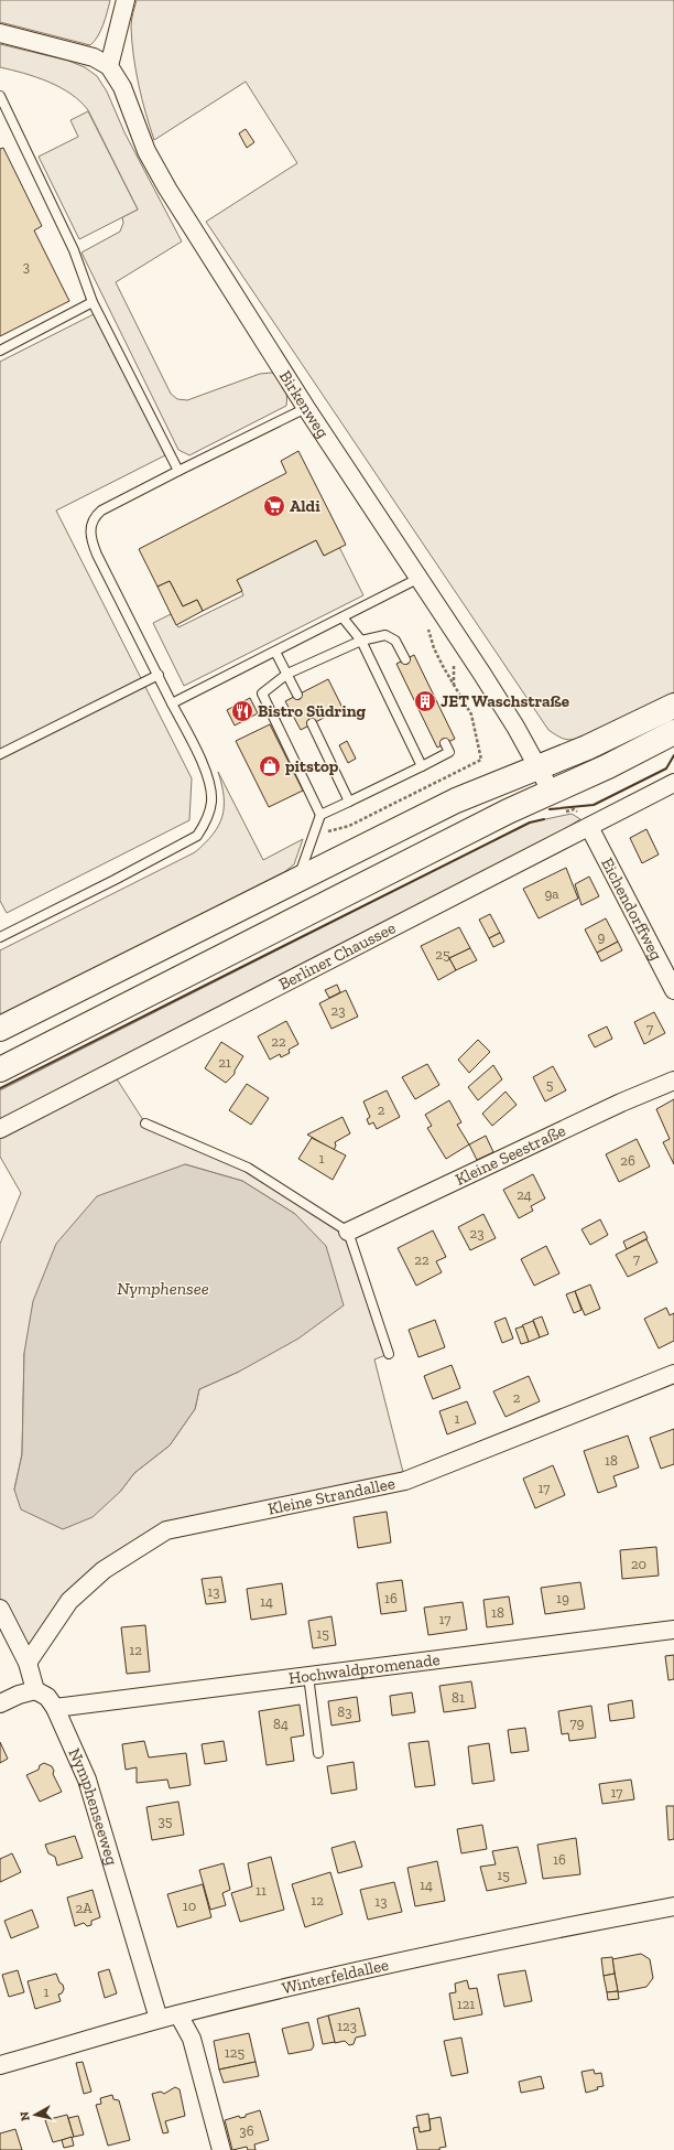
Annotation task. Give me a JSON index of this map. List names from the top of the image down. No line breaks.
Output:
{"streets":{"street":["Birkenweg","Eichendorffweg","Berliner Chaussee","Kleine Seestraße","Kleine Strandallee","Hochwaldpromenade","Nymphenseeweg","Winterfeldallee"]},"crossings":[["Eichendorffweg","Berliner Chaussee"],["Hochwaldpromenade","Nymphenseeweg"],["Nymphenseeweg","Winterfeldallee"]],"water":["Nymphensee"],"places":{"supermarket":["Aldi"],"building":["JET Waschstraße"],"restaurant":["Bistro Südring"],"shop":["pitstop"]},"house_numbers":["3","9a","9","25","23","7","22","21","5","2","1","26","24","23","7","22","2","1","18","17","20","13","16","19","14","18","17","15","12","81","83","79","84","17","35","16","15","14","11","12","13","10","2A","1","121","123","125","36"],"north":"left"}
